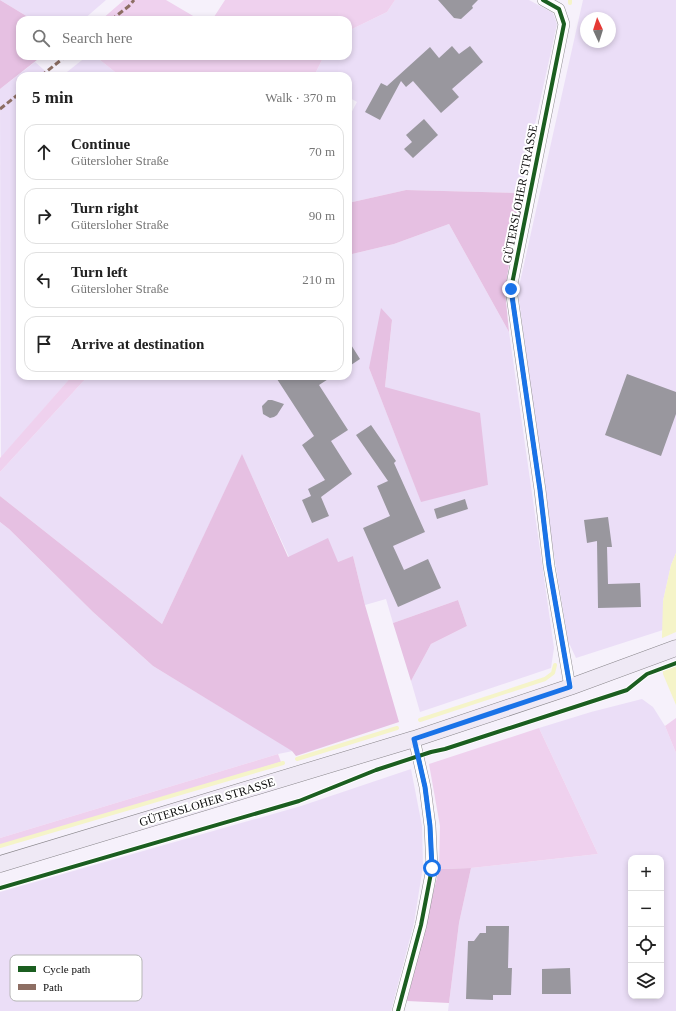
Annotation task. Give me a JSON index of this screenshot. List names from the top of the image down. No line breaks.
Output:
{"streets":{"main road":["GÜTERSLOHER STRASSE"]},"legend":["Cycle path","Path"],"north":"top","page":{"search":"Search here","heading":["5 min","Walk · 370 m"],"list":[["Continue","Gütersloher Straße","70 m"],["Turn right","Gütersloher Straße","90 m"],["Turn left","Gütersloher Straße","210 m"],"Arrive at destination"],"map_buttons":["+","−"]}}
